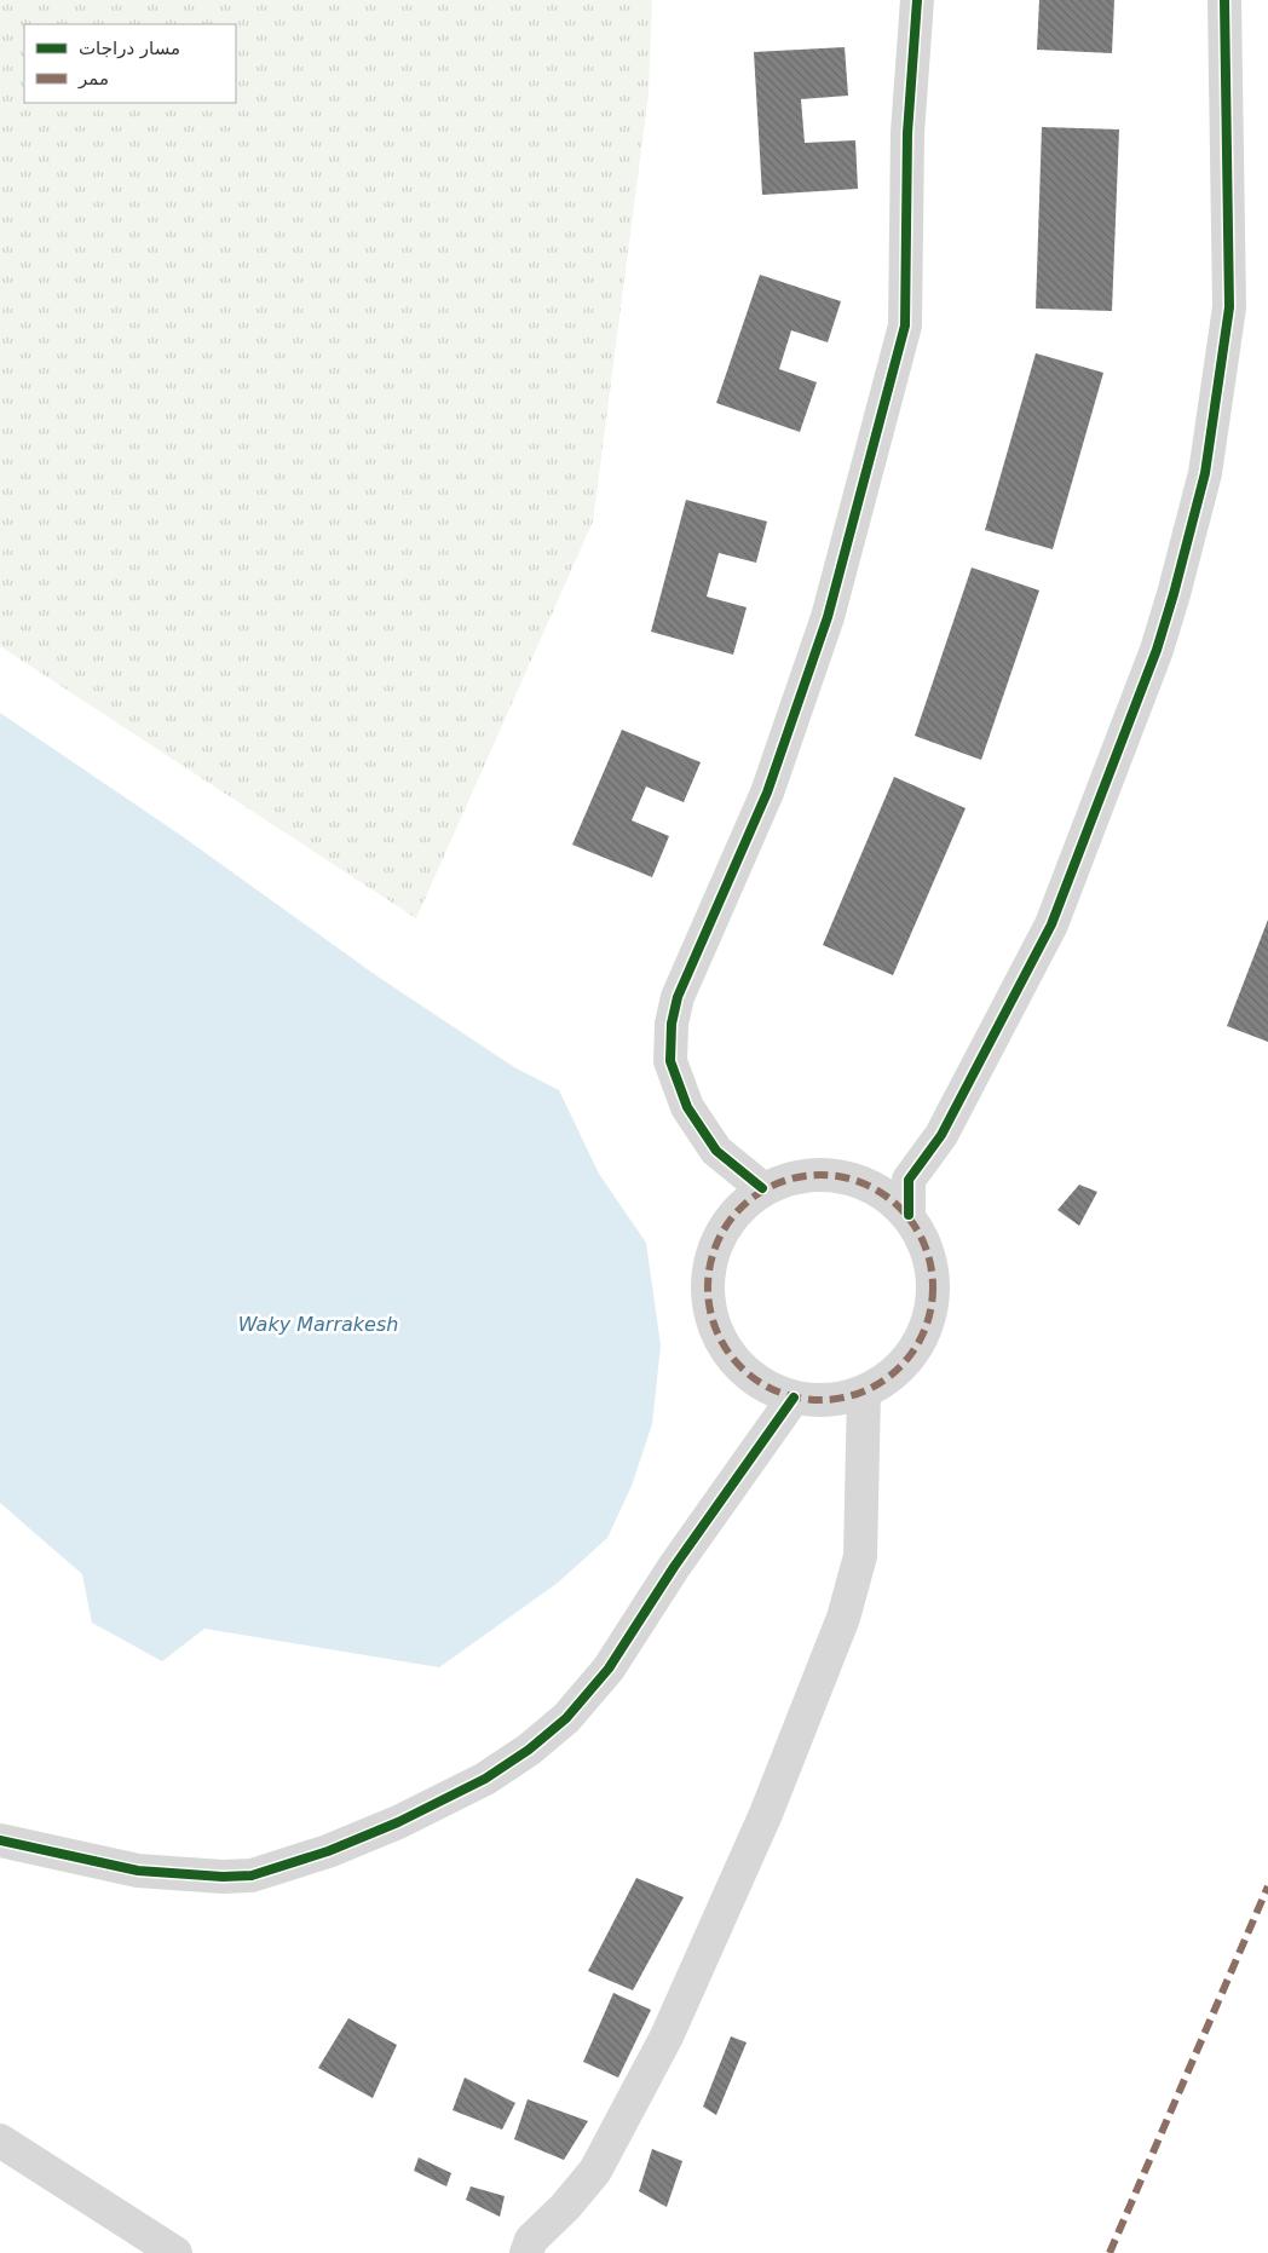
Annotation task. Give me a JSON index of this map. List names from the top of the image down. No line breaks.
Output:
{"water":["Waky Marrakesh"],"legend":["مسار دراجات","ممر"]}
